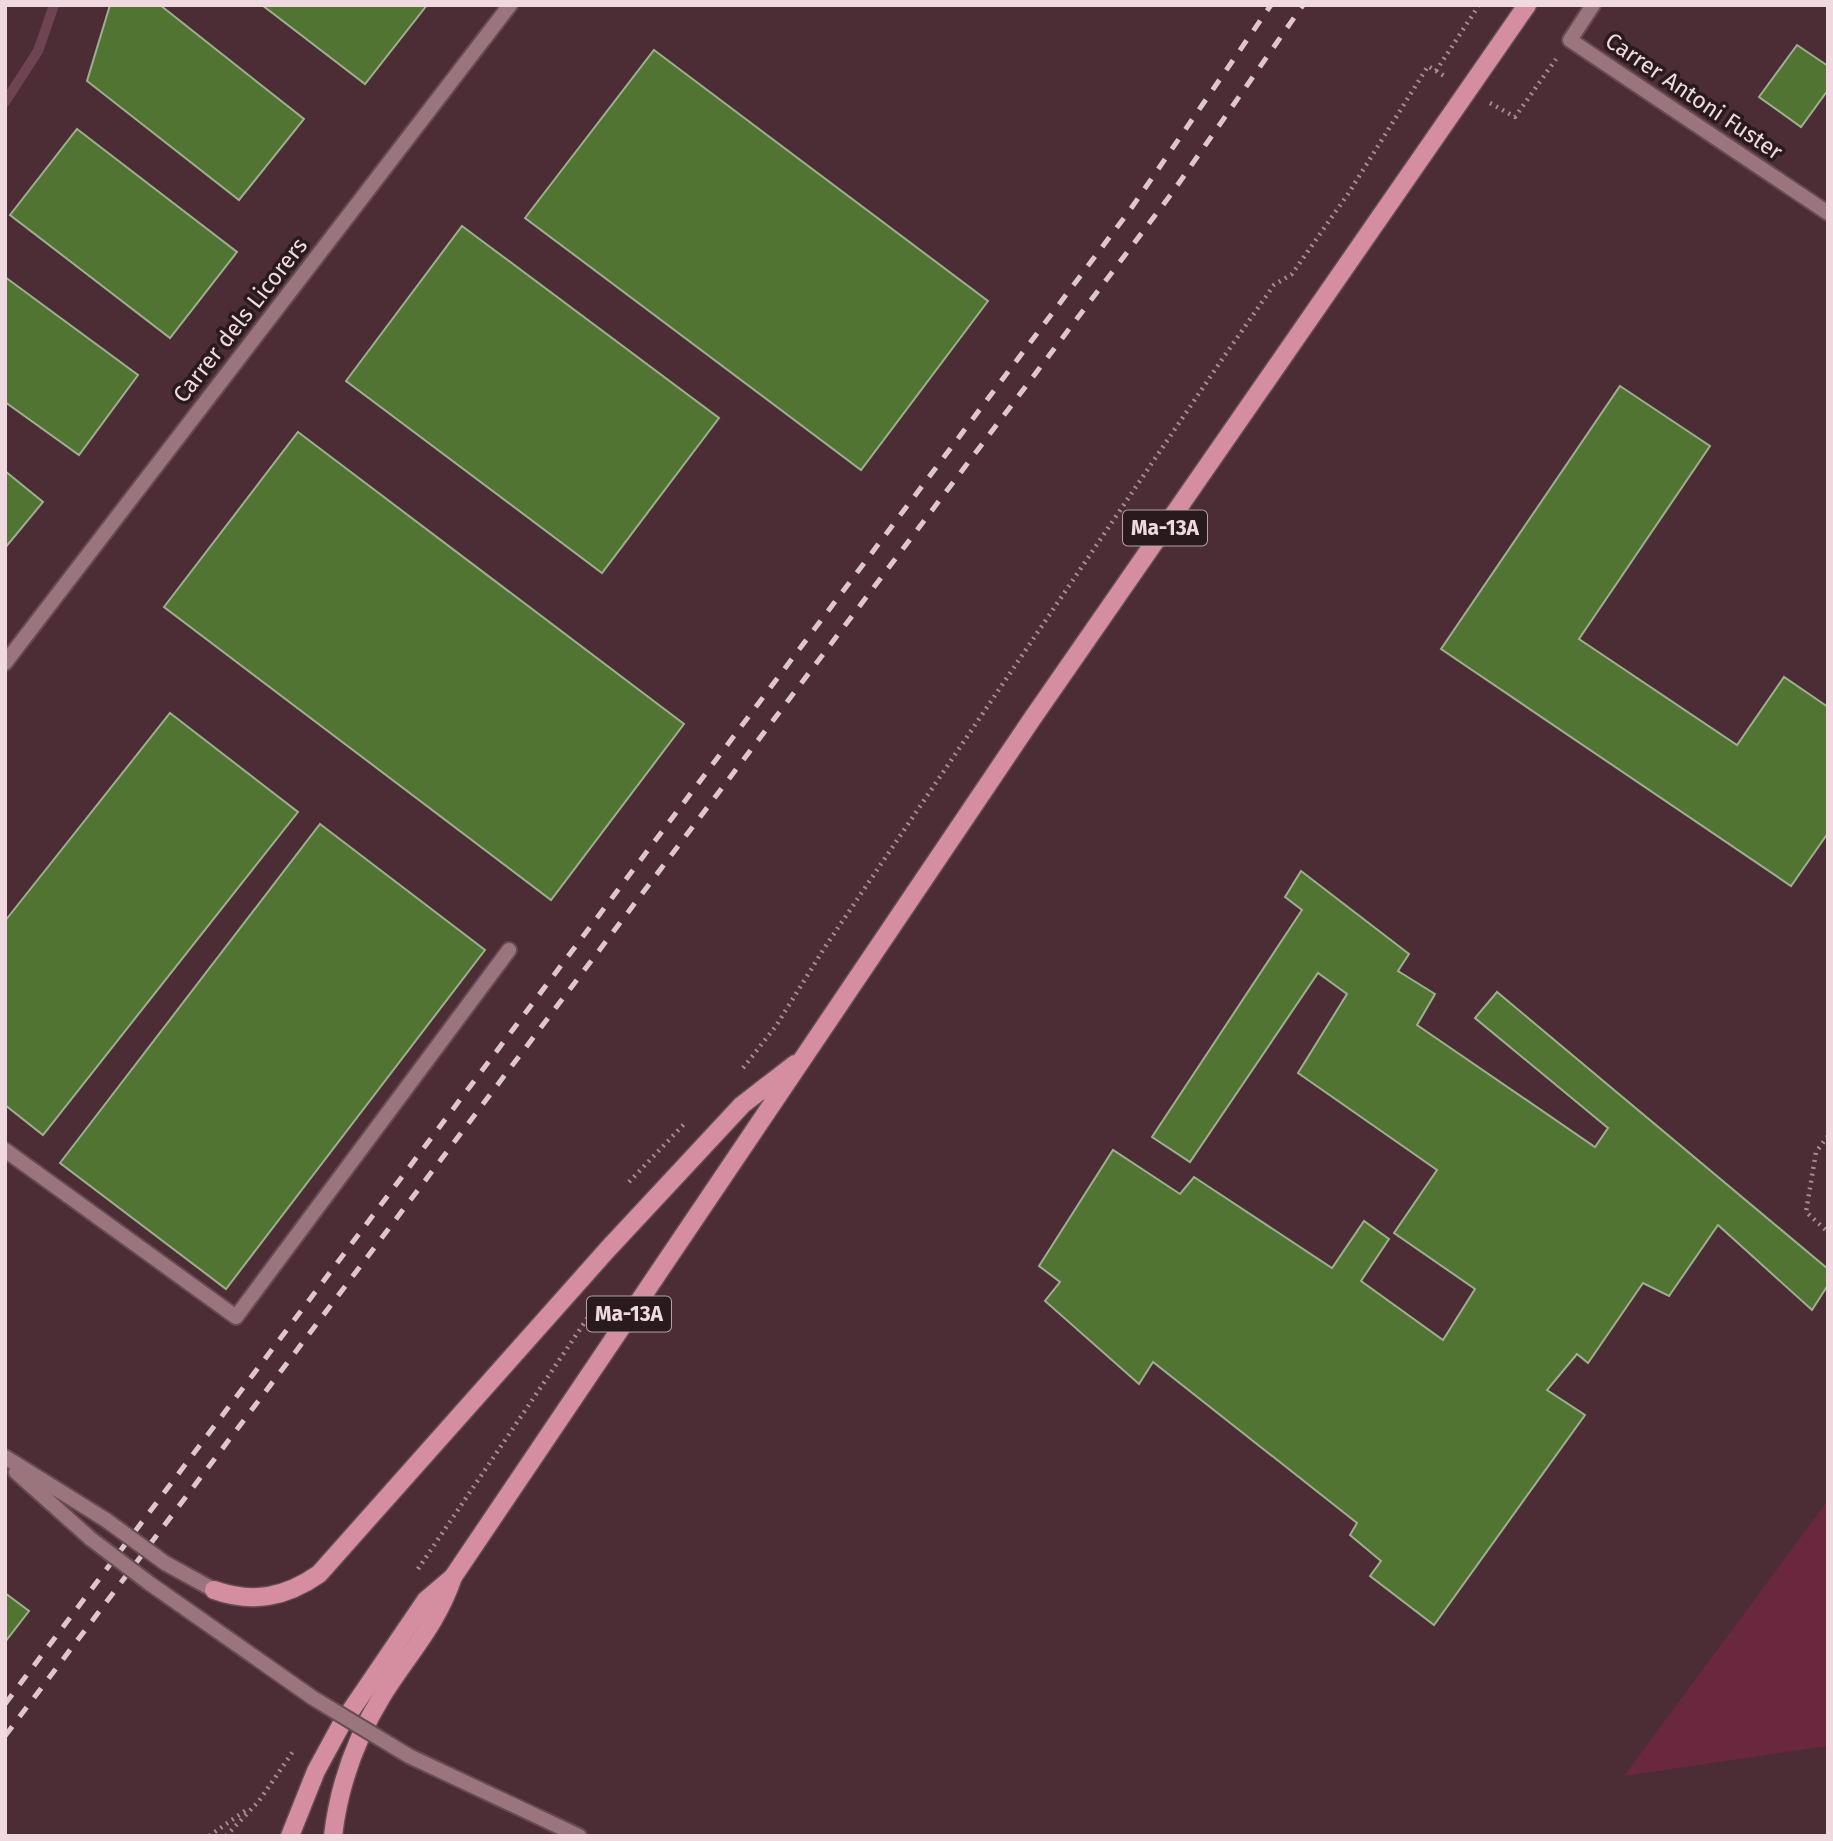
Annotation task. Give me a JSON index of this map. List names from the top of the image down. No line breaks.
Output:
{"streets":{"main road":["Ma-13A"],"street":["Carrer Antoni Fuster","Carrer dels Licorers"]}}
